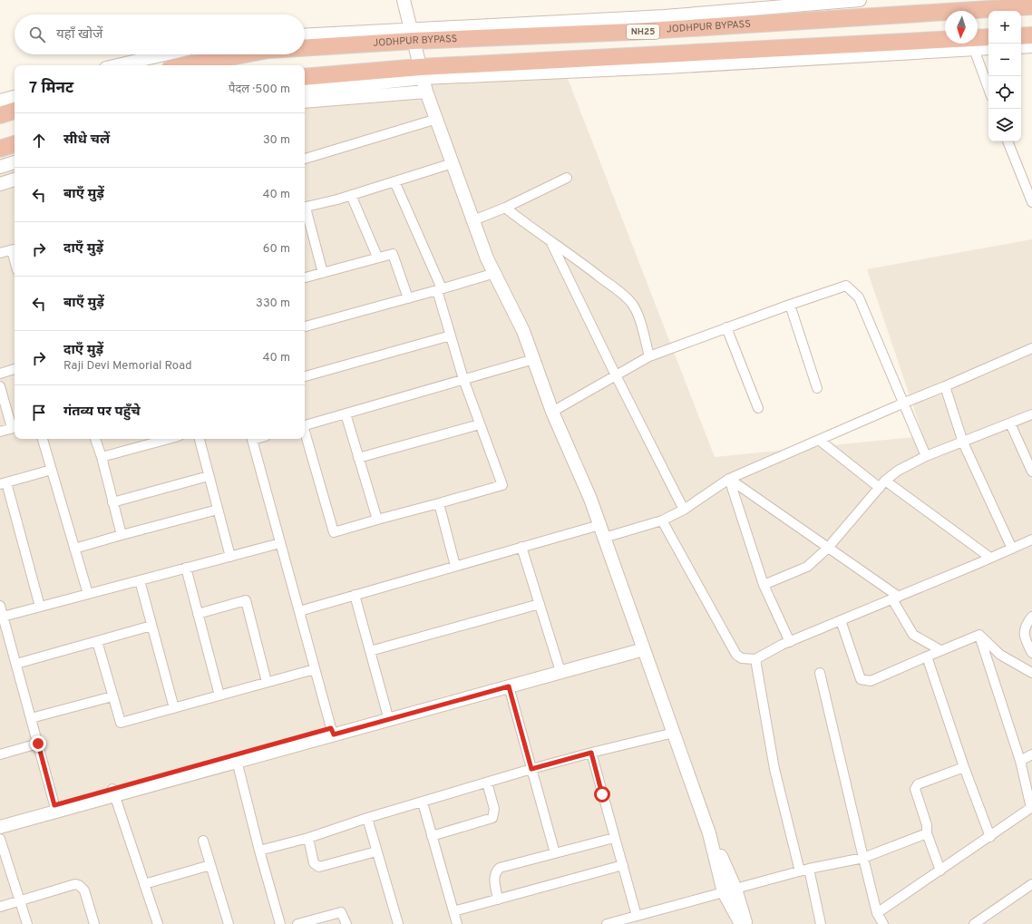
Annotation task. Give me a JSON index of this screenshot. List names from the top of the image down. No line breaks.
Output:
{"streets":{"highway":["JODHPUR BYPASS","NH25"]},"north":"bottom","page":{"map_buttons":["+","−"],"search":"यहाँ खोजें","heading":["7 मिनट","पैदल · 500 m"],"list":[["सीधे चलें","30 m"],["बाएँ मुड़ें","40 m"],["दाएँ मुड़ें","60 m"],["बाएँ मुड़ें","330 m"],["दाएँ मुड़ें","Raji Devi Memorial Road","40 m"],"गंतव्य पर पहुँचे"]}}
